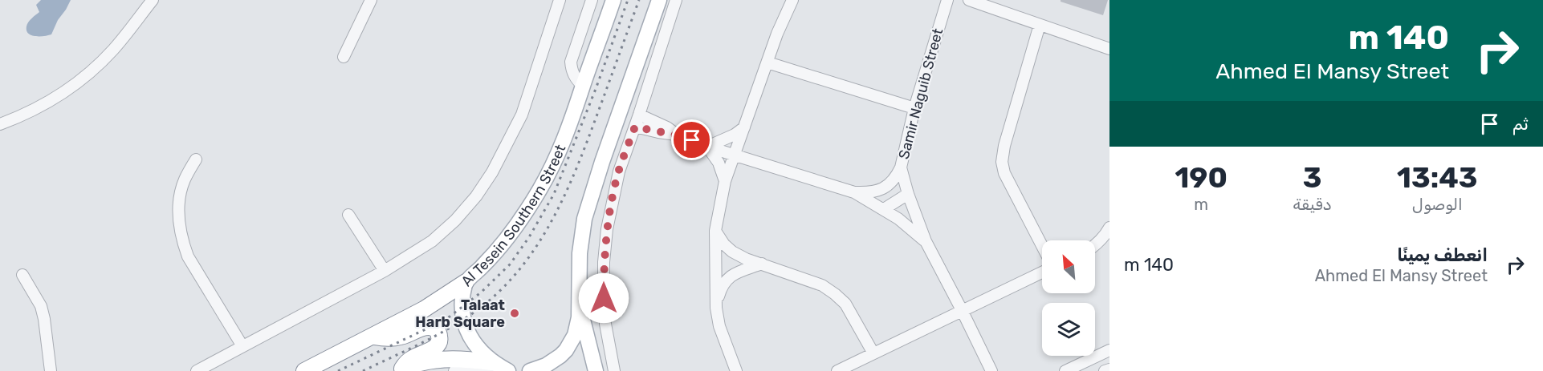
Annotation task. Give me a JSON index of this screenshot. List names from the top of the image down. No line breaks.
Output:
{"streets":{"highway":["Al Tesein Southern Street"],"street":["Samir Naguib Street"]},"places":["Talaat Harb Square"],"north":"top left","page":{"turn":["140 m","Ahmed El Mansy Street"],"then":"ثم","eta":["13:43","الوصول","3","دقيقة","190","m"],"list":[{"name":"انعطف يمينًا","note":"Ahmed El Mansy Street","value":"140 m"}]}}
